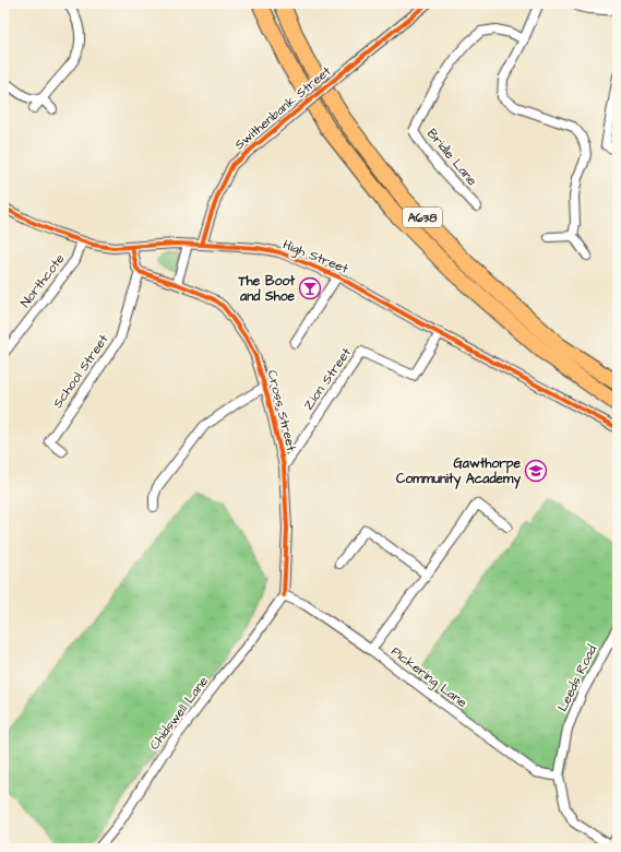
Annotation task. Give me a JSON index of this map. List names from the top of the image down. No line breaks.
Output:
{"streets":{"highway":["A638"],"street":["Swithenbank Street","Bridle Lane","High Street","Northcote","School Street","Zion Street","Cross Street","Pickering Lane","Leeds Road","Chidswell Lane"]},"crossings":[["Swithenbank Street","High Street"],["High Street","Northcote"],["High Street","Zion Street"],["School Street","Cross Street"],["Zion Street","Cross Street"],["Cross Street","Pickering Lane"],["Cross Street","Chidswell Lane"],["Pickering Lane","Leeds Road"],["Pickering Lane","Chidswell Lane"]],"places":{"bar":["The Boot and Shoe"],"school or university":["Gawthorpe Community Academy"]}}
